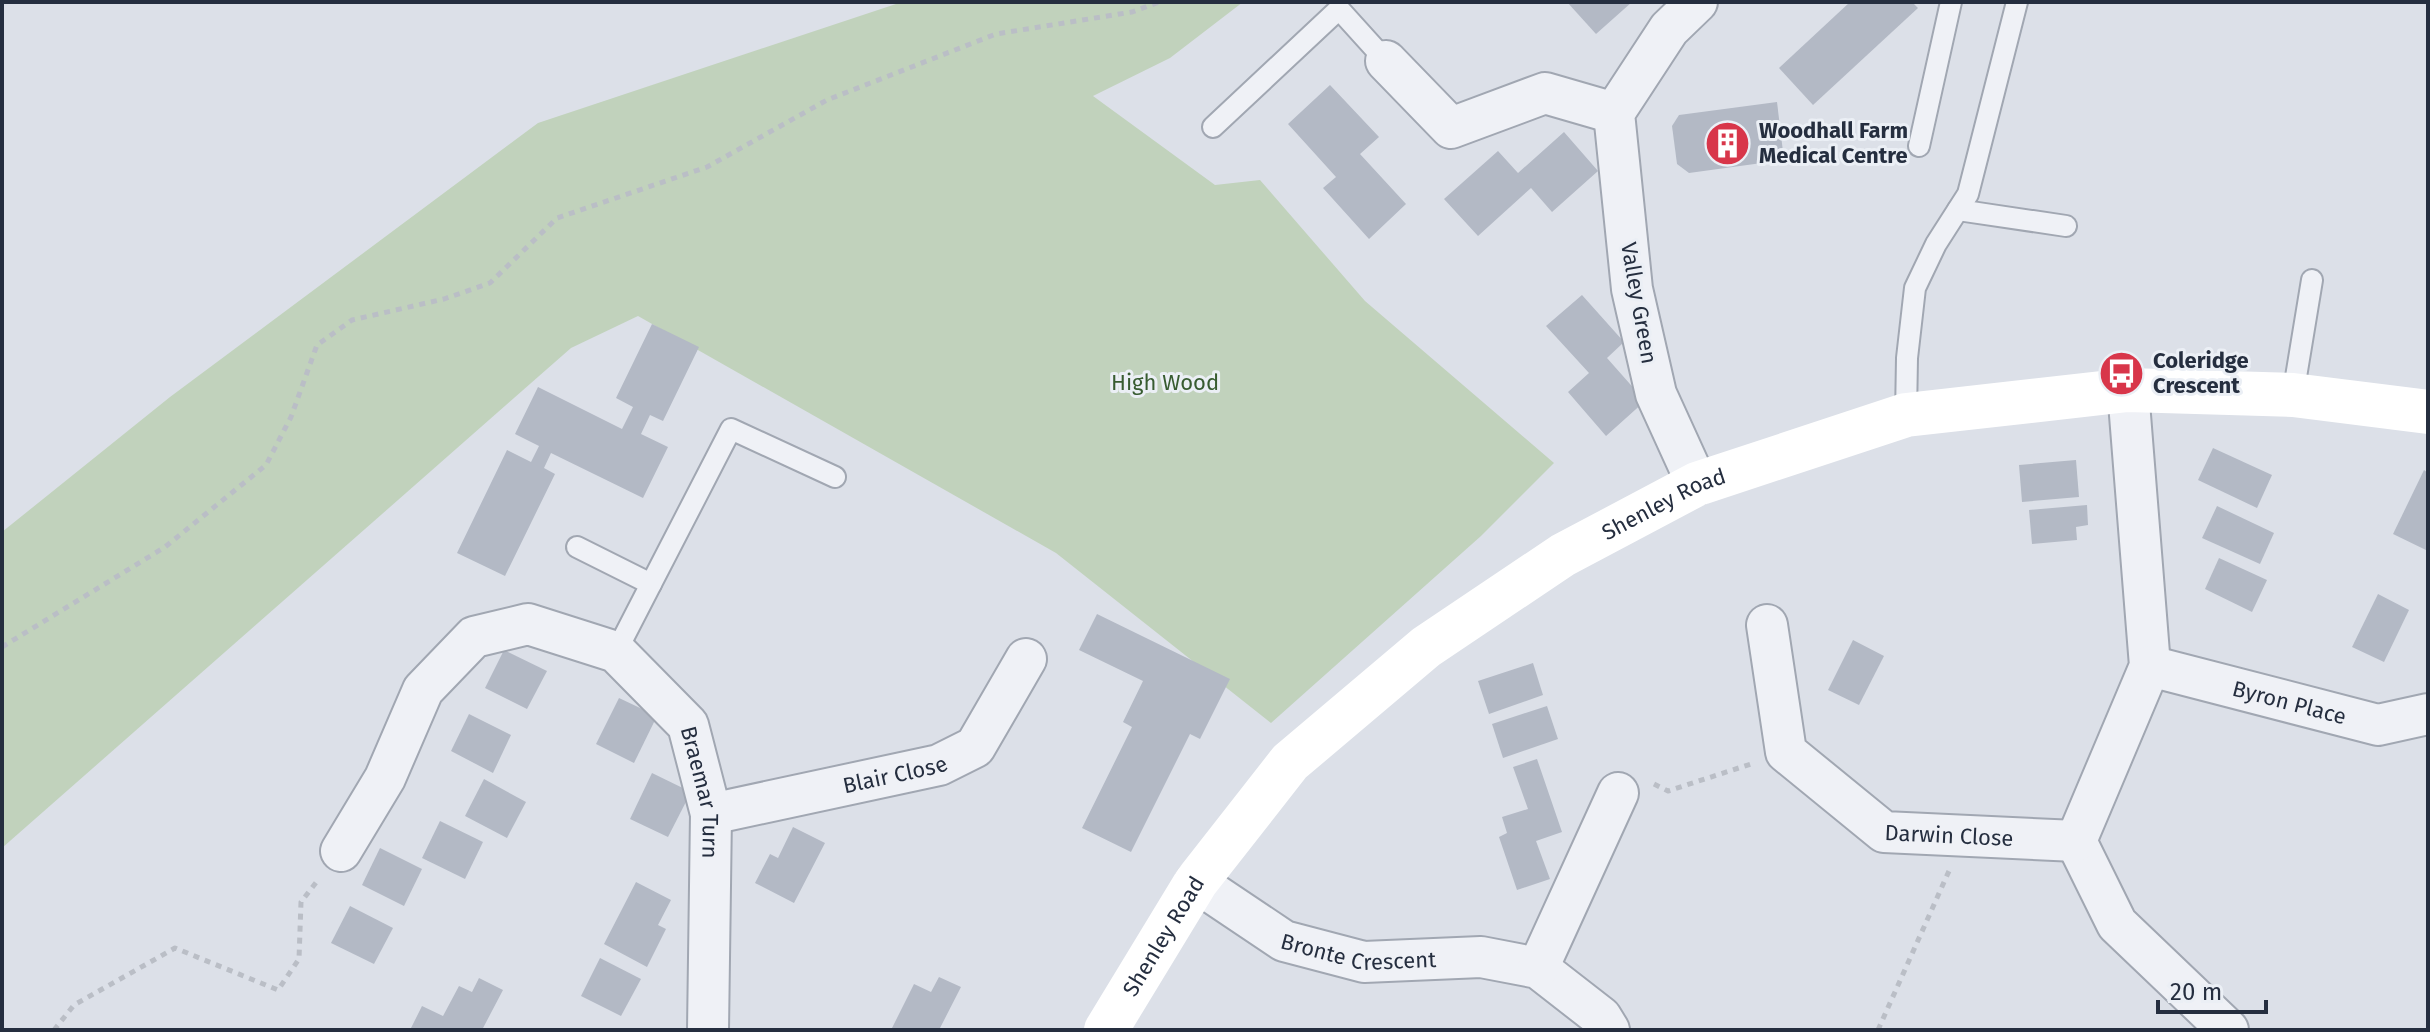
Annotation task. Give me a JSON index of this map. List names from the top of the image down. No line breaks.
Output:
{"streets":{"street":["Valley Green","Shenley Road","Byron Place","Blair Close","Braemar Turn","Darwin Close","Bronte Crescent"]},"crossings":[["Valley Green","Shenley Road"],["Shenley Road","Bronte Crescent"],["Blair Close","Braemar Turn"]],"parks":["High Wood"],"places":{"building":["Woodhall Farm Medical Centre"],"bus stop":["Coleridge Crescent"]},"scale_bar":"20 m"}
